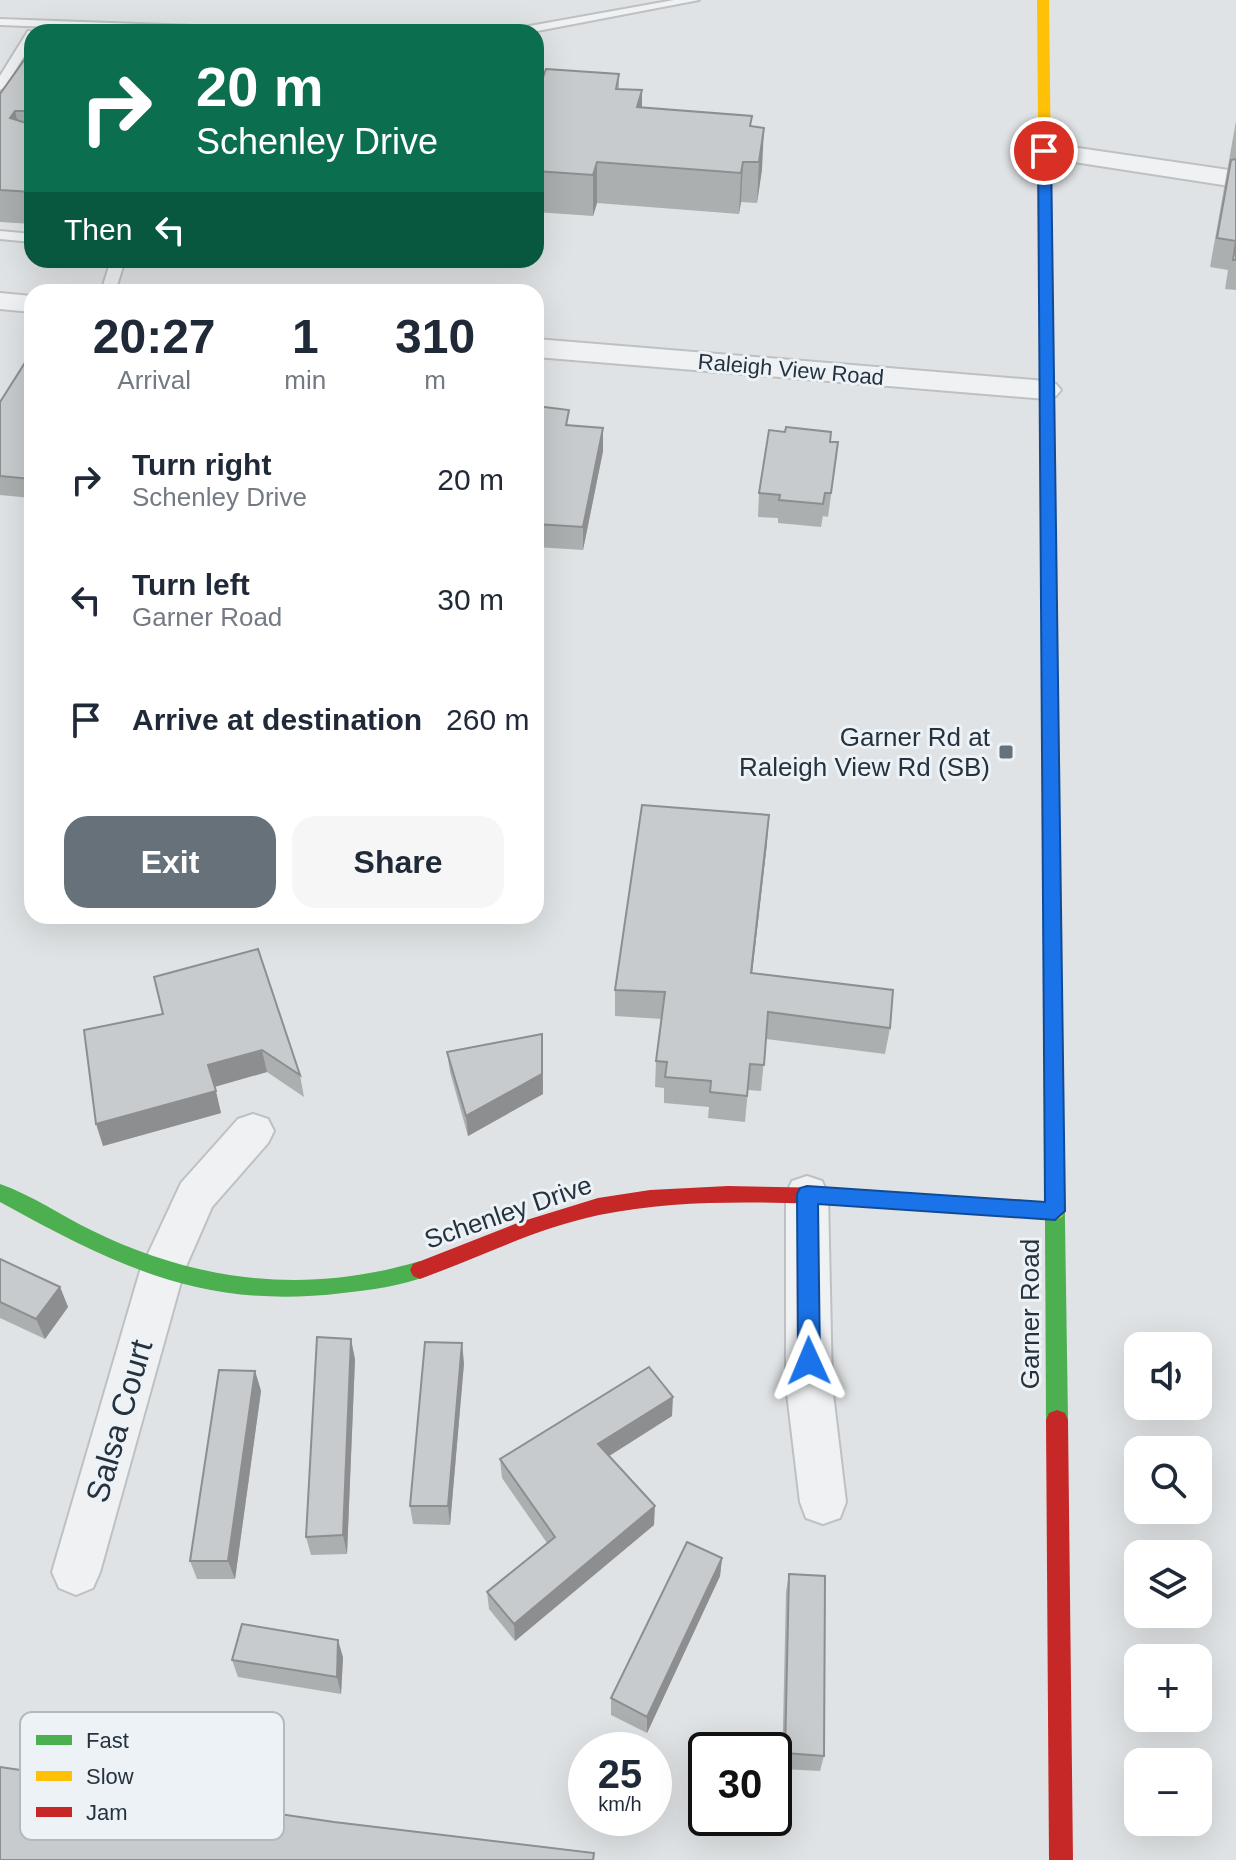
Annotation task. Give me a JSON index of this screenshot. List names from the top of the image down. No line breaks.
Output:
{"streets":{"main road":["Schenley Drive","Garner Road"],"street":["Raleigh View Road","Salsa Court"]},"crossings":[["Raleigh View Road","Garner Road"],["Schenley Drive","Garner Road"],["Schenley Drive","Salsa Court"]],"places":{"transit":["Garner Rd at Raleigh View Rd (SB)"]},"legend":["Fast","Slow","Jam"],"page":{"turn":["20 m","Schenley Drive"],"then":"Then","eta":["20:27","Arrival","1","min","310","m"],"list":[{"name":"Turn right","note":"Schenley Drive","value":"20 m"},{"name":"Turn left","note":"Garner Road","value":"30 m"},{"name":"Arrive at destination","value":"260 m"}],"buttons":["Exit","Share"],"map_buttons":["+","−"],"speed":"25 km/h","limit":"30"}}
